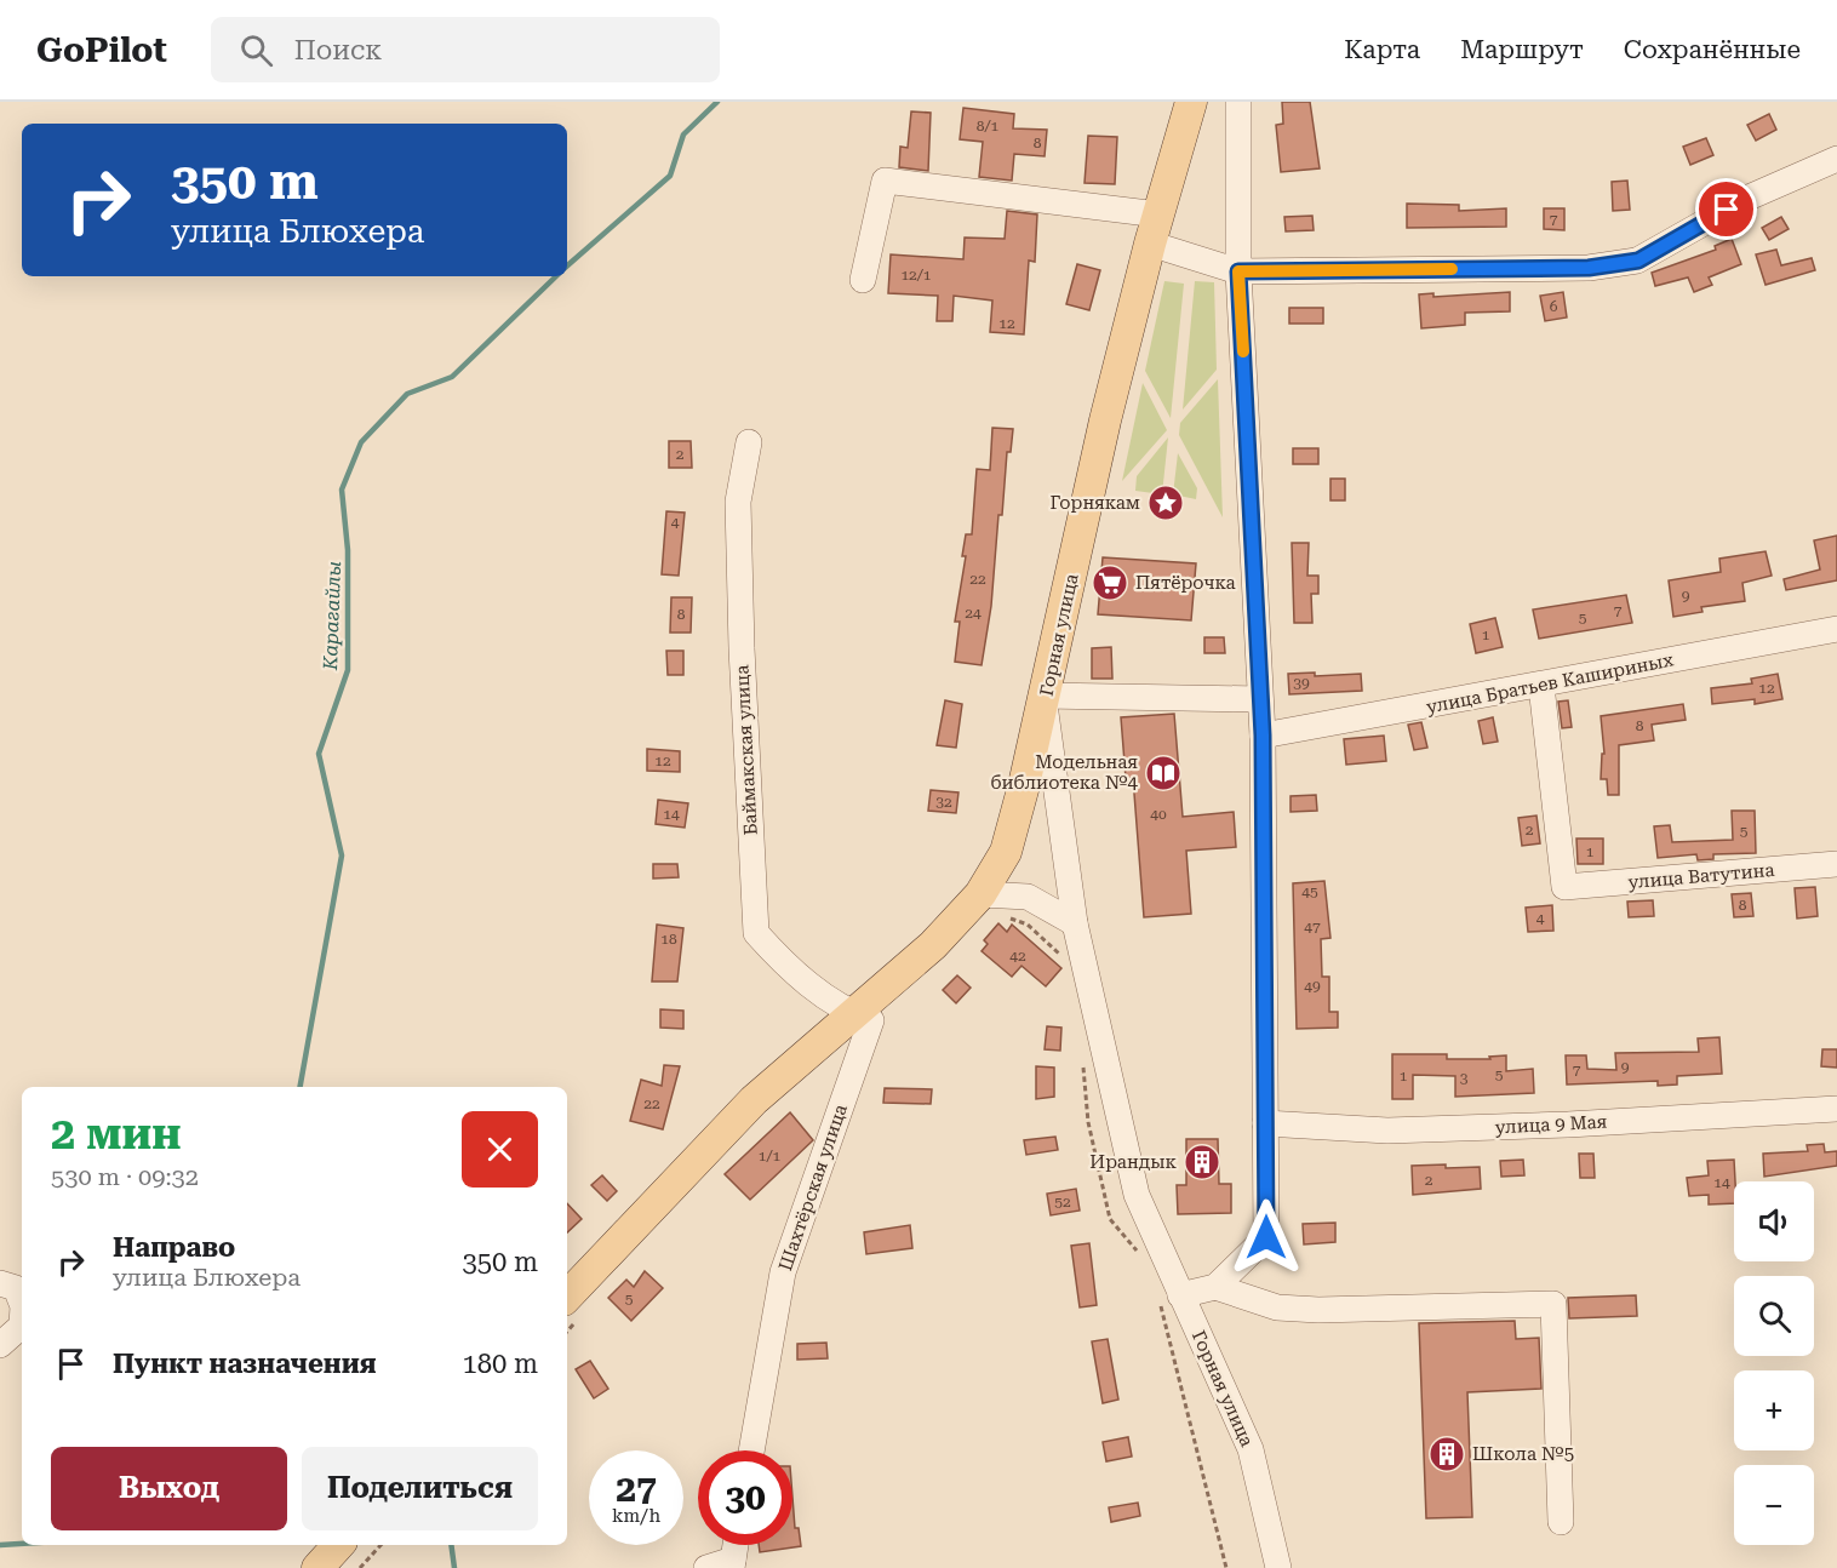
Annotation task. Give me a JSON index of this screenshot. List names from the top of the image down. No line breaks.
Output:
{"streets":{"main road":["Горная улица"],"street":["улица Братьев Кашириных","Баймакская улица","улица Ватутина","улица 9 Мая","Шахтёрская улица"]},"crossings":[["улица Братьев Кашириных","улица Ватутина"],["Баймакская улица","Шахтёрская улица"]],"water":["Карагайлы"],"places":{"place":["Горнякам"],"supermarket":["Пятёрочка"],"library":["Модельная библиотека №4"],"building":["Ирандык","Школа №5"]},"house_numbers":["8/1","8","7","12/1","6","12","2","4","22","9","7","24","8","5","1","39","12","8","12","32","14","40","2","5","1","45","8","4","47","18","42","49","9","7","5","1","3","22","1/1","2","14","52","5"],"page":{"header":"GoPilot","search":"Поиск","nav":["Карта","Маршрут","Сохранённые"],"turn":["350 m","улица Блюхера"],"heading":["2 мин","530 m · 09:32"],"map_buttons":["+","−"],"list":[{"name":"Направо","note":"улица Блюхера","value":"350 m"},{"name":"Пункт назначения","value":"180 m"}],"buttons":["Выход","Поделиться"],"speed":"27 km/h","limit":"30"}}
